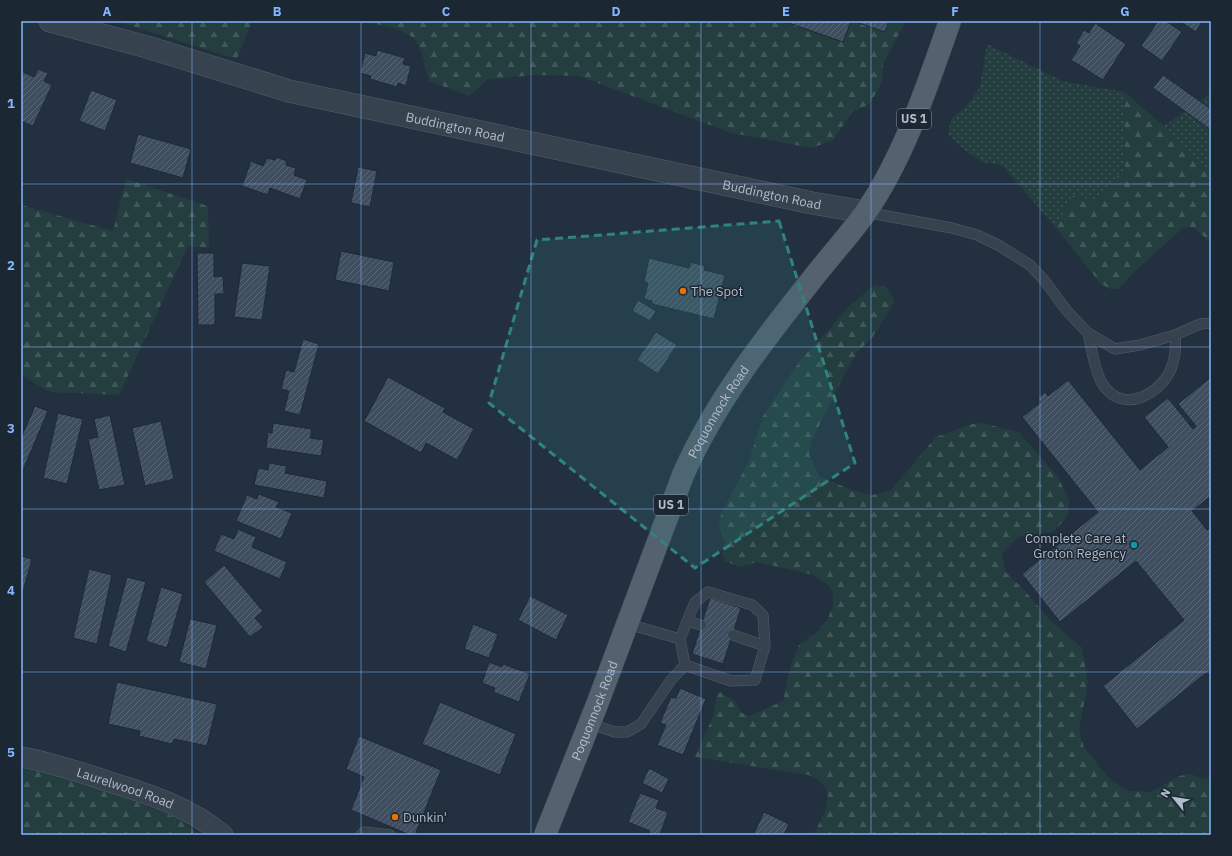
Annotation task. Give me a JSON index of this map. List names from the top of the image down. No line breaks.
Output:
{"streets":{"main road":["US 1","Poquonnock Road"],"street":["Buddington Road","Laurelwood Road"]},"crossings":[["Buddington Road","Poquonnock Road"]],"places":["The Spot","Complete Care at Groton Regency","Dunkin'"],"north":"top left","grid":{"columns":["A","B","C","D","E","F","G"],"rows":["1","2","3","4","5"]}}
